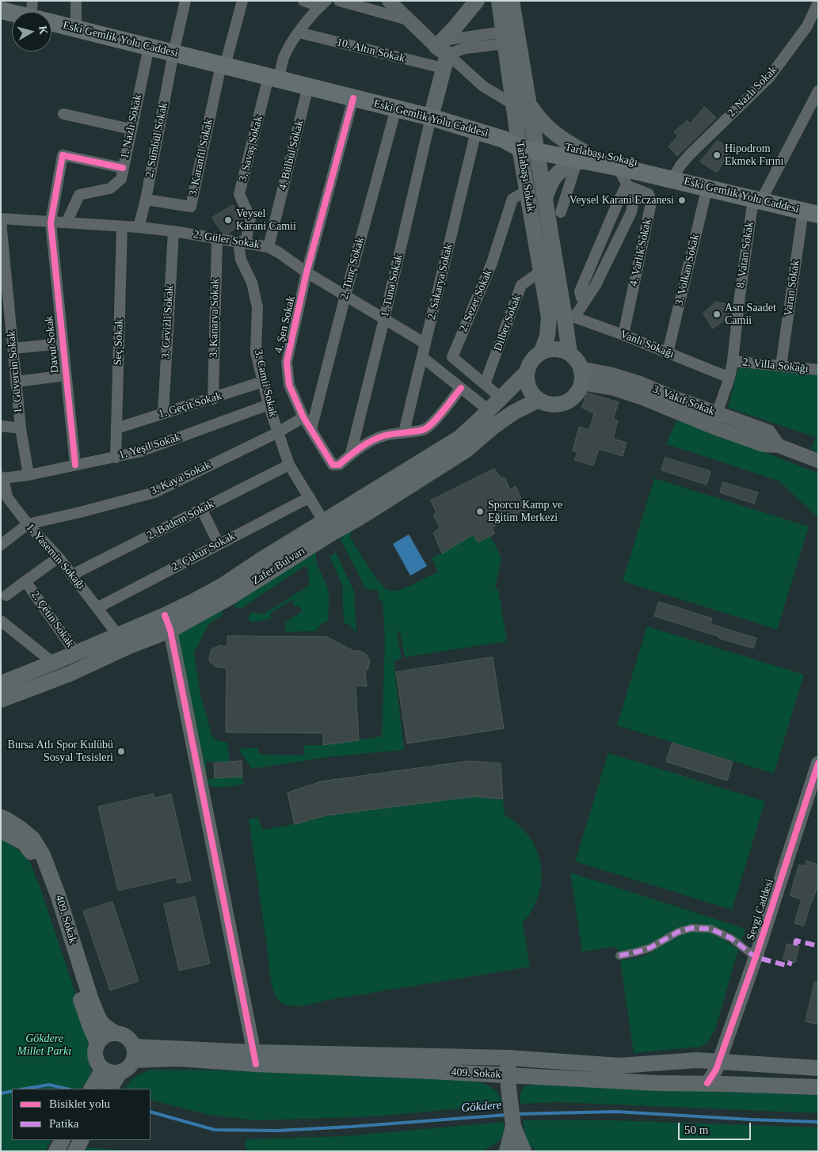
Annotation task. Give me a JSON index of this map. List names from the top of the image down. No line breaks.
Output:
{"streets":{"main road":["Eski Gemlik Yolu Caddesi","Tarlabaşı Sokağı","Tarlabaşı Sokak","Zafer Bulvarı","409. Sokak"],"street":["10. Altın Sokak","2. Nazlı Sokak","1. Nazlı Sokak","2. Sümbül Sokak","3. Savaş Sokak","4. Bülbül Sokak","3. Karanfil Sokak","2. Güler Sokak","4. Varlık Sokak","8. Vatan Sokak","2. Tunç Sokak","3. Volkan Sokak","2. Sakarya Sokak","1. Tuna Sokak","Varan Sokak","2. Sezer Sokak","3. Kanarya Sokak","3. Cevizli Sokak","Dilber Sokak","4. Şen Sokak","Seç Sokak","Davut Sokak","Vanlı Sokağı","2. Villa Sokağı","1. Güvercin Sokak","3. Camii Sokak","3. Vakıf Sokak","1. Geçit Sokak","1. Yeşil Sokak","3. Kaya Sokak","2. Badem Sokak","2. Çukur Sokak","1. Yasemin Sokağı","2. Çetin Sokak","Sevgi Caddesi"]},"crossings":[["Eski Gemlik Yolu Caddesi","1. Nazlı Sokak"],["Eski Gemlik Yolu Caddesi","2. Sümbül Sokak"],["Eski Gemlik Yolu Caddesi","3. Savaş Sokak"],["Eski Gemlik Yolu Caddesi","4. Bülbül Sokak"],["Eski Gemlik Yolu Caddesi","Tarlabaşı Sokağı"],["Eski Gemlik Yolu Caddesi","3. Karanfil Sokak"],["Eski Gemlik Yolu Caddesi","Tarlabaşı Sokak"],["Eski Gemlik Yolu Caddesi","8. Vatan Sokak"],["Eski Gemlik Yolu Caddesi","2. Tunç Sokak"],["Eski Gemlik Yolu Caddesi","3. Volkan Sokak"],["Eski Gemlik Yolu Caddesi","2. Sakarya Sokak"],["Eski Gemlik Yolu Caddesi","1. Tuna Sokak"],["Eski Gemlik Yolu Caddesi","Varan Sokak"],["Eski Gemlik Yolu Caddesi","4. Şen Sokak"],["10. Altın Sokak","3. Savaş Sokak"],["2. Nazlı Sokak","Tarlabaşı Sokağı"],["1. Nazlı Sokak","2. Güler Sokak"],["1. Nazlı Sokak","Davut Sokak"],["2. Sümbül Sokak","3. Karanfil Sokak"],["2. Sümbül Sokak","2. Güler Sokak"],["3. Savaş Sokak","2. Güler Sokak"],["3. Savaş Sokak","3. Camii Sokak"],["4. Bülbül Sokak","2. Güler Sokak"],["Tarlabaşı Sokağı","3. Volkan Sokak"],["Tarlabaşı Sokak","2. Sezer Sokak"],["Tarlabaşı Sokak","Dilber Sokak"],["Tarlabaşı Sokak","3. Vakıf Sokak"],["Tarlabaşı Sokak","Zafer Bulvarı"],["2. Güler Sokak","2. Tunç Sokak"],["2. Güler Sokak","2. Sakarya Sokak"],["2. Güler Sokak","1. Tuna Sokak"],["2. Güler Sokak","3. Kanarya Sokak"],["2. Güler Sokak","3. Cevizli Sokak"],["2. Güler Sokak","4. Şen Sokak"],["2. Güler Sokak","Seç Sokak"],["2. Güler Sokak","Davut Sokak"],["2. Güler Sokak","1. Güvercin Sokak"],["2. Güler Sokak","3. Camii Sokak"],["4. Varlık Sokak","Vanlı Sokağı"],["8. Vatan Sokak","Vanlı Sokağı"],["8. Vatan Sokak","2. Villa Sokağı"],["8. Vatan Sokak","3. Vakıf Sokak"],["2. Tunç Sokak","4. Şen Sokak"],["3. Volkan Sokak","Vanlı Sokağı"],["2. Sakarya Sokak","4. Şen Sokak"],["1. Tuna Sokak","4. Şen Sokak"],["Varan Sokak","2. Villa Sokağı"],["2. Sezer Sokak","Dilber Sokak"],["2. Sezer Sokak","Zafer Bulvarı"],["3. Kanarya Sokak","1. Geçit Sokak"],["3. Cevizli Sokak","1. Geçit Sokak"],["4. Şen Sokak","3. Kaya Sokak"],["Seç Sokak","1. Geçit Sokak"],["Seç Sokak","1. Yeşil Sokak"],["Davut Sokak","1. Yeşil Sokak"],["1. Güvercin Sokak","1. Yeşil Sokak"],["3. Camii Sokak","1. Geçit Sokak"],["3. Camii Sokak","1. Yeşil Sokak"],["3. Camii Sokak","3. Kaya Sokak"],["3. Vakıf Sokak","Zafer Bulvarı"],["1. Yeşil Sokak","1. Yasemin Sokağı"],["3. Kaya Sokak","1. Yasemin Sokağı"],["2. Badem Sokak","1. Yasemin Sokağı"],["2. Çukur Sokak","1. Yasemin Sokağı"],["1. Yasemin Sokağı","Zafer Bulvarı"],["1. Yasemin Sokağı","2. Çetin Sokak"],["Zafer Bulvarı","2. Çetin Sokak"],["Sevgi Caddesi","409. Sokak"]],"water":["Gökdere"],"parks":["Gökdere Millet Parkı"],"places":["Hipodrom Ekmek Fırını","Veysel Karani Eczanesi","Veysel Karani Camii","Asrı Saadet Camii","Sporcu Kamp ve Eğitim Merkezi","Bursa Atlı Spor Kulübü Sosyal Tesisleri"],"legend":["Bisiklet yolu","Patika"],"scale_bar":"50 m","north":"right"}
